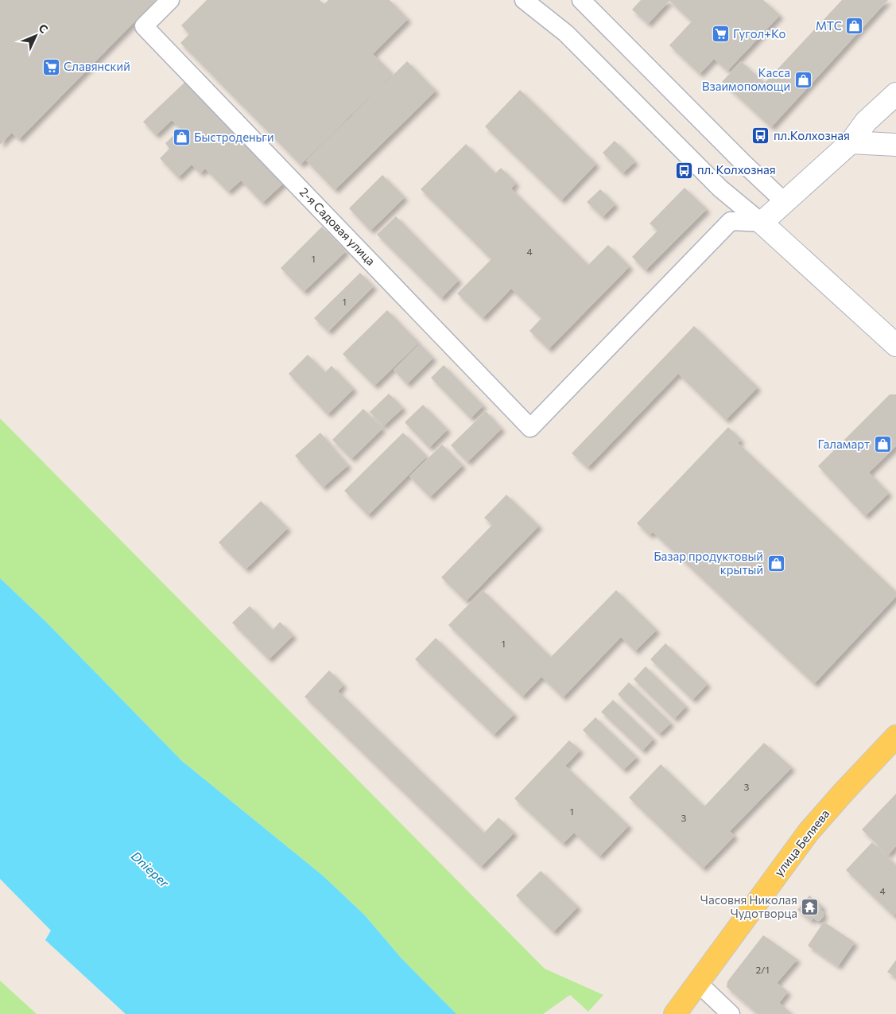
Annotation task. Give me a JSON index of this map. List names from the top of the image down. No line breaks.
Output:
{"streets":{"main road":["улица Беляева"],"street":["2-я Садовая улица"]},"water":["Dnieper"],"places":{"shop":["МТС","Касса Взаимопомощи","Быстроденьги","Галамарт","Базар продуктовый крытый"],"supermarket":["Гугол+Ко","Славянский"],"bus stop":["пл.Колхозная","пл. Колхозная"],"temple":["Часовня Николая Чудотворца"]},"house_numbers":["4","1","1","1","3","1","3","4","2/1"],"north":"top right"}
